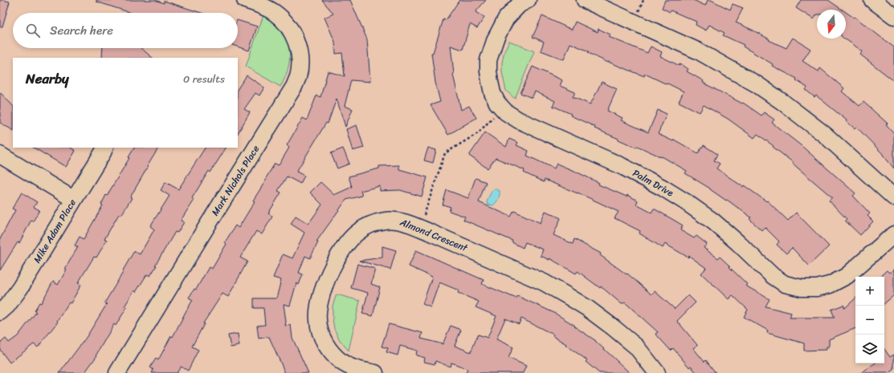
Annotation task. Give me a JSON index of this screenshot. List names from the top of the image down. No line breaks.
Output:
{"streets":{"street":["Mark Nichols Place","Palm Drive","Mike Adam Place","Almond Crescent"]},"north":"bottom","page":{"search":"Search here","heading":["Nearby","0 results"],"map_buttons":["+","−"]}}
